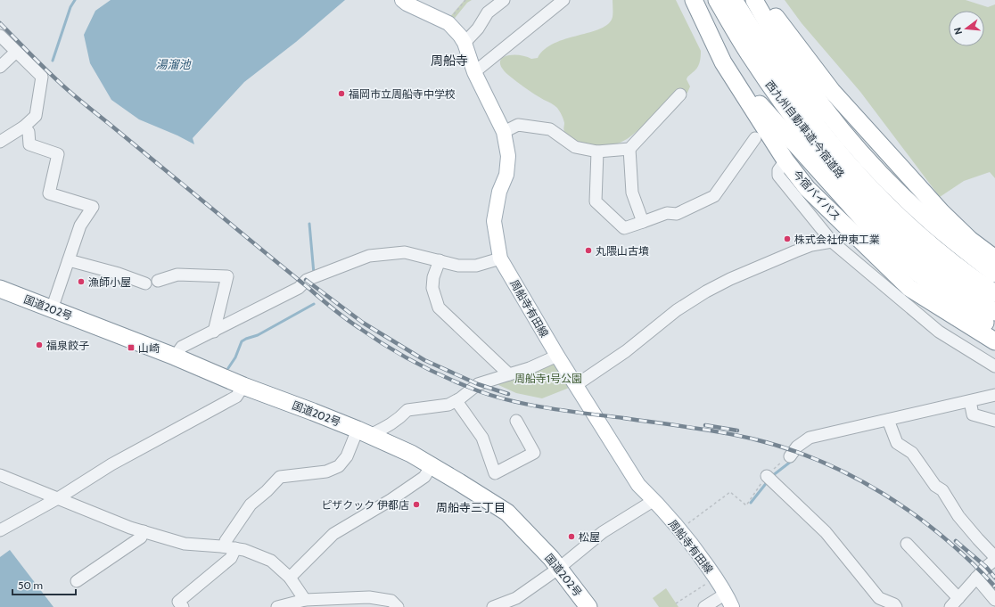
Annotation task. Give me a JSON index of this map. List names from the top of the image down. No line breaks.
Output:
{"streets":{"highway":["西九州自動車道;今宿道路","今宿バイパス","国道202号"],"main road":["周船寺有田線"]},"districts":["周船寺","周船寺三丁目"],"water":["湯溜池"],"parks":["周船寺1号公園"],"places":{"other":["福岡市立周船寺中学校","株式会社伊東工業","丸隈山古墳","漁師小屋","福泉餃子","ピザクック 伊都店","松屋"],"transit":["山崎"]},"scale_bar":"50 m","north":"left"}
